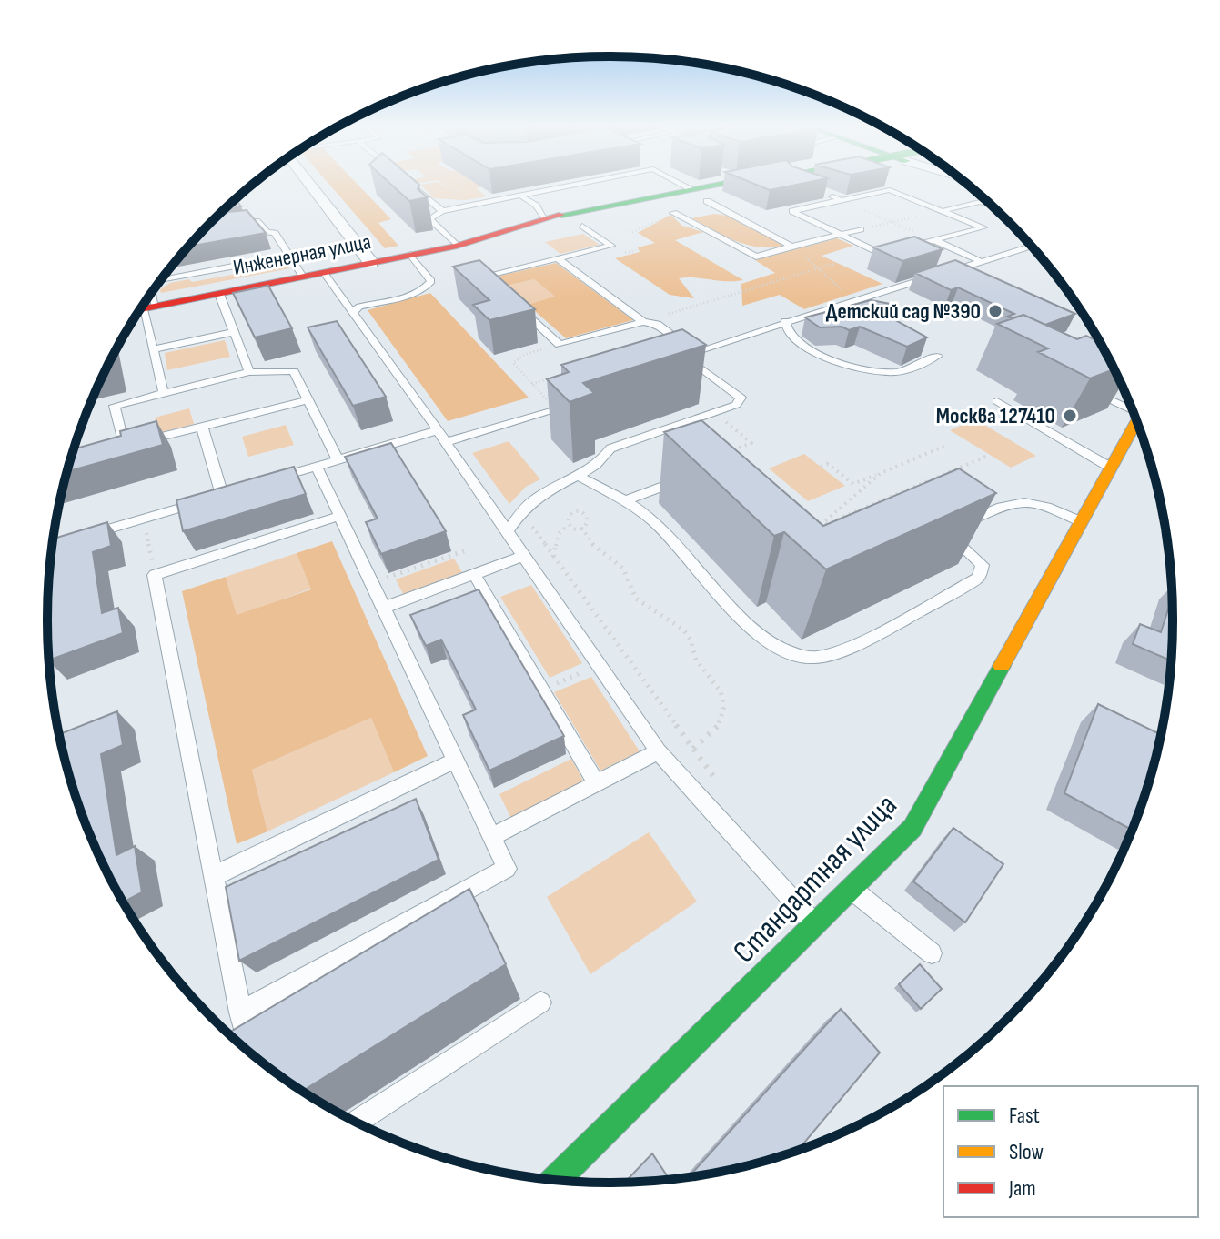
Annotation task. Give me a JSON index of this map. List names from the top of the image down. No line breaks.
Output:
{"streets":{"street":["Инженерная улица","Стандартная улица"]},"places":["Детский сад №390","Москва 127410"],"legend":["Fast","Slow","Jam"]}
